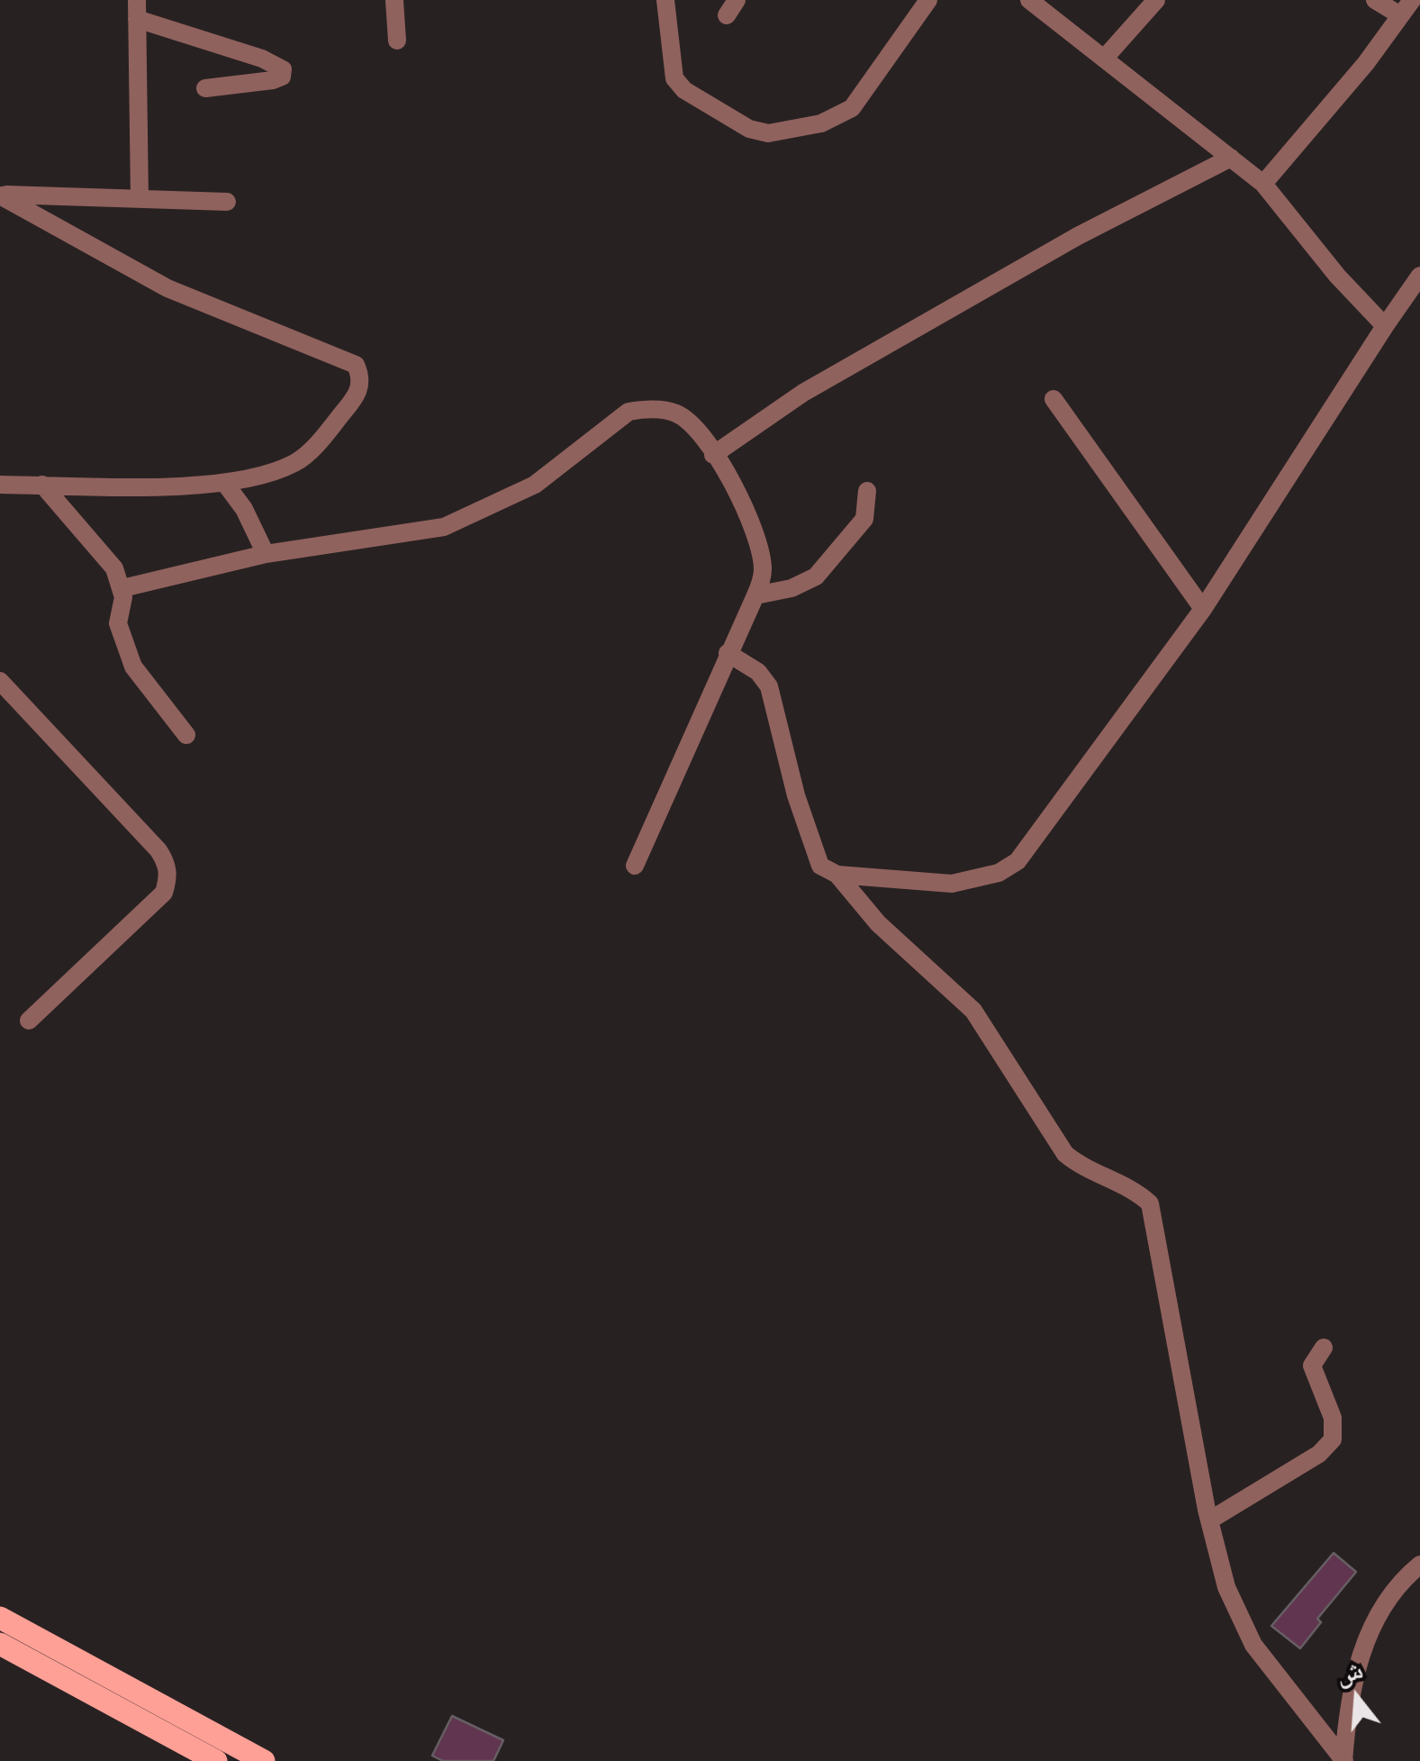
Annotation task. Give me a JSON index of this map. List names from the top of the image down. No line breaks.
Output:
{"north":"top"}
